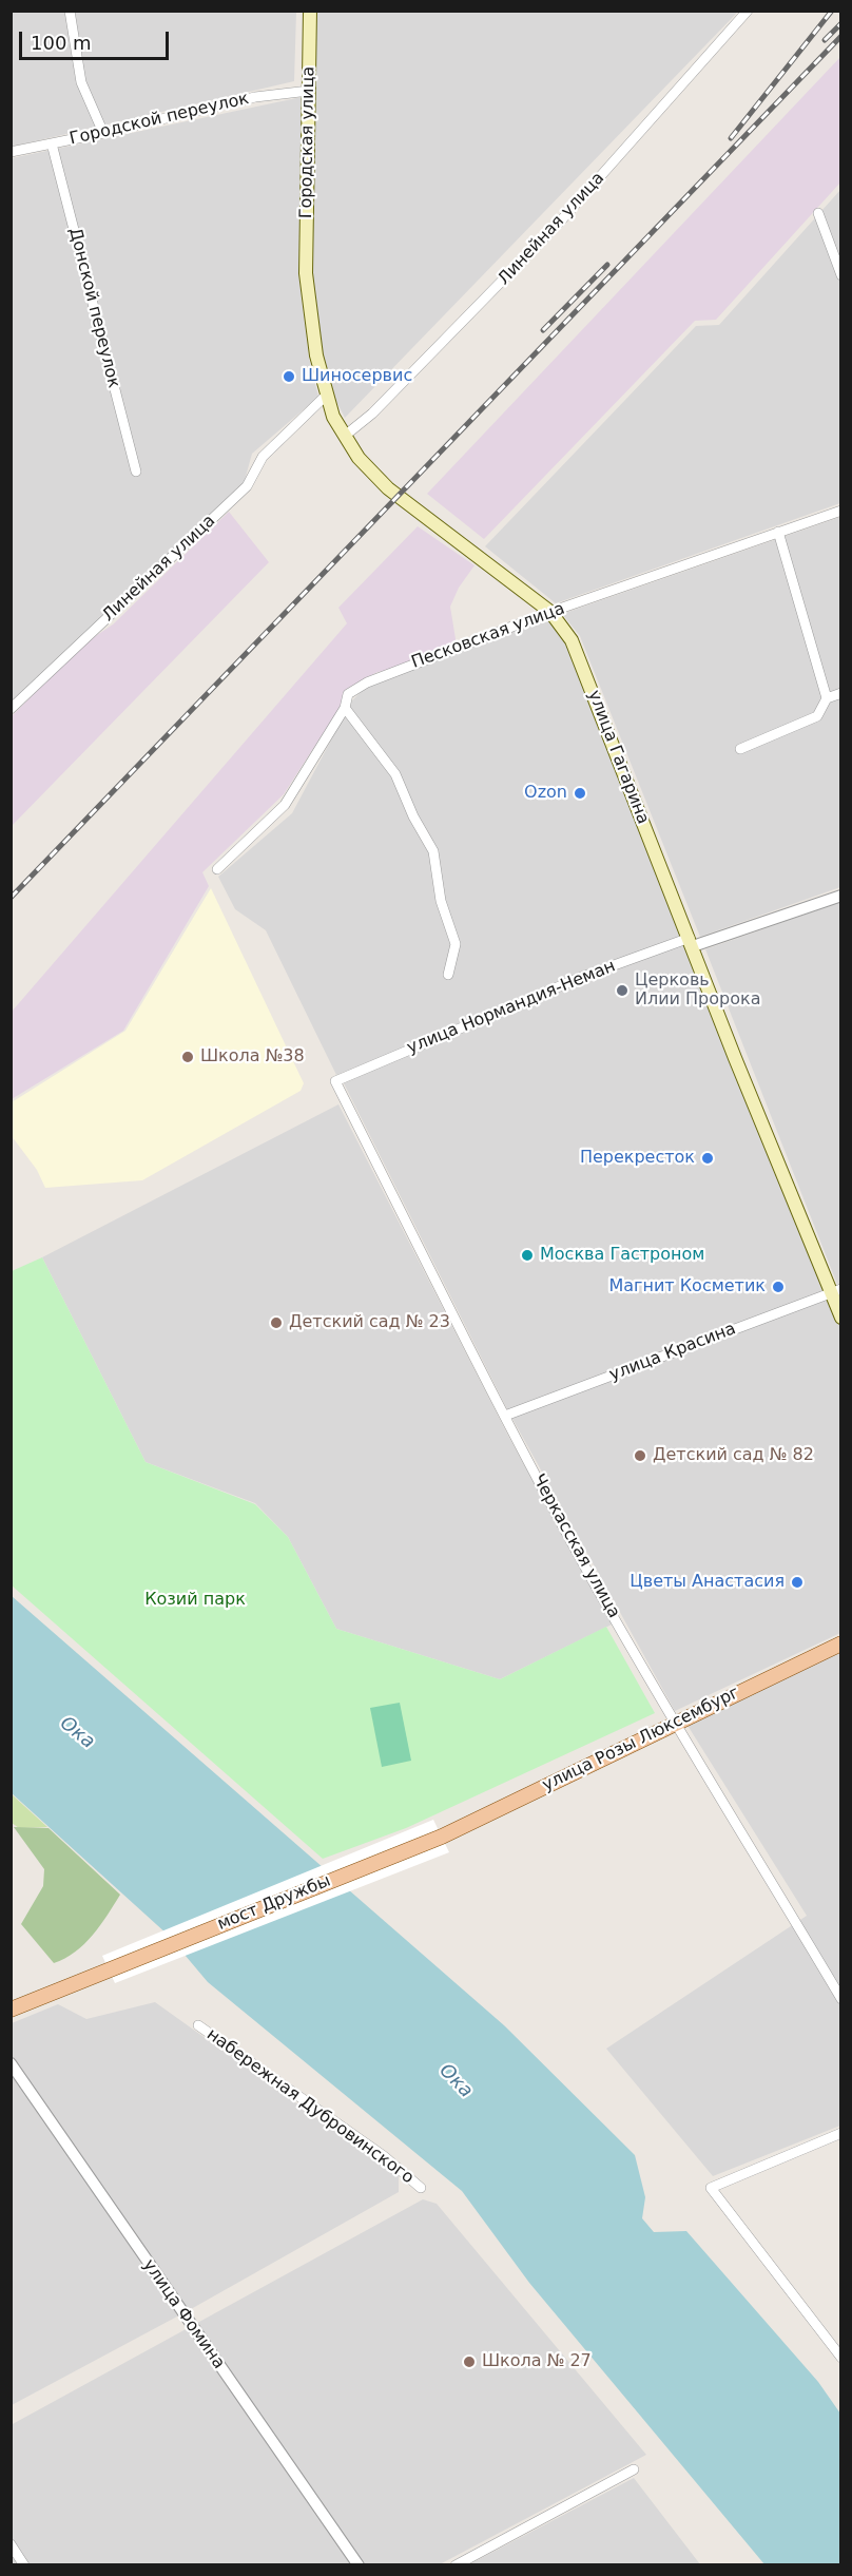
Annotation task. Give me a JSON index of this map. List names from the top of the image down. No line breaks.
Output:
{"streets":{"main road":["Городская улица","улица Гагарина","улица Розы Люксембург","мост Дружбы"],"street":["Городской переулок","Линейная улица","Донской переулок","Песковская улица","улица Нормандия-Неман","улица Красина","Черкасская улица","набережная Дубровинского","улица Фомина"]},"crossings":[["Городской переулок","Городская улица"],["Городской переулок","Донской переулок"],["Городская улица","улица Гагарина"],["Линейная улица","улица Гагарина"],["Песковская улица","улица Гагарина"],["улица Гагарина","улица Нормандия-Неман"],["улица Гагарина","улица Красина"],["улица Нормандия-Неман","Черкасская улица"],["улица Красина","Черкасская улица"],["Черкасская улица","улица Розы Люксембург"],["улица Розы Люксембург","мост Дружбы"]],"water":["Ока"],"parks":["Козий парк"],"places":["Шиносервис","Ozon","Церковь Илии Пророка","Школа №38","Перекресток","Москва Гастроном","Магнит Косметик","Детский сад № 23","Детский сад № 82","Цветы Анастасия","Школа № 27"],"scale_bar":"100 m"}
